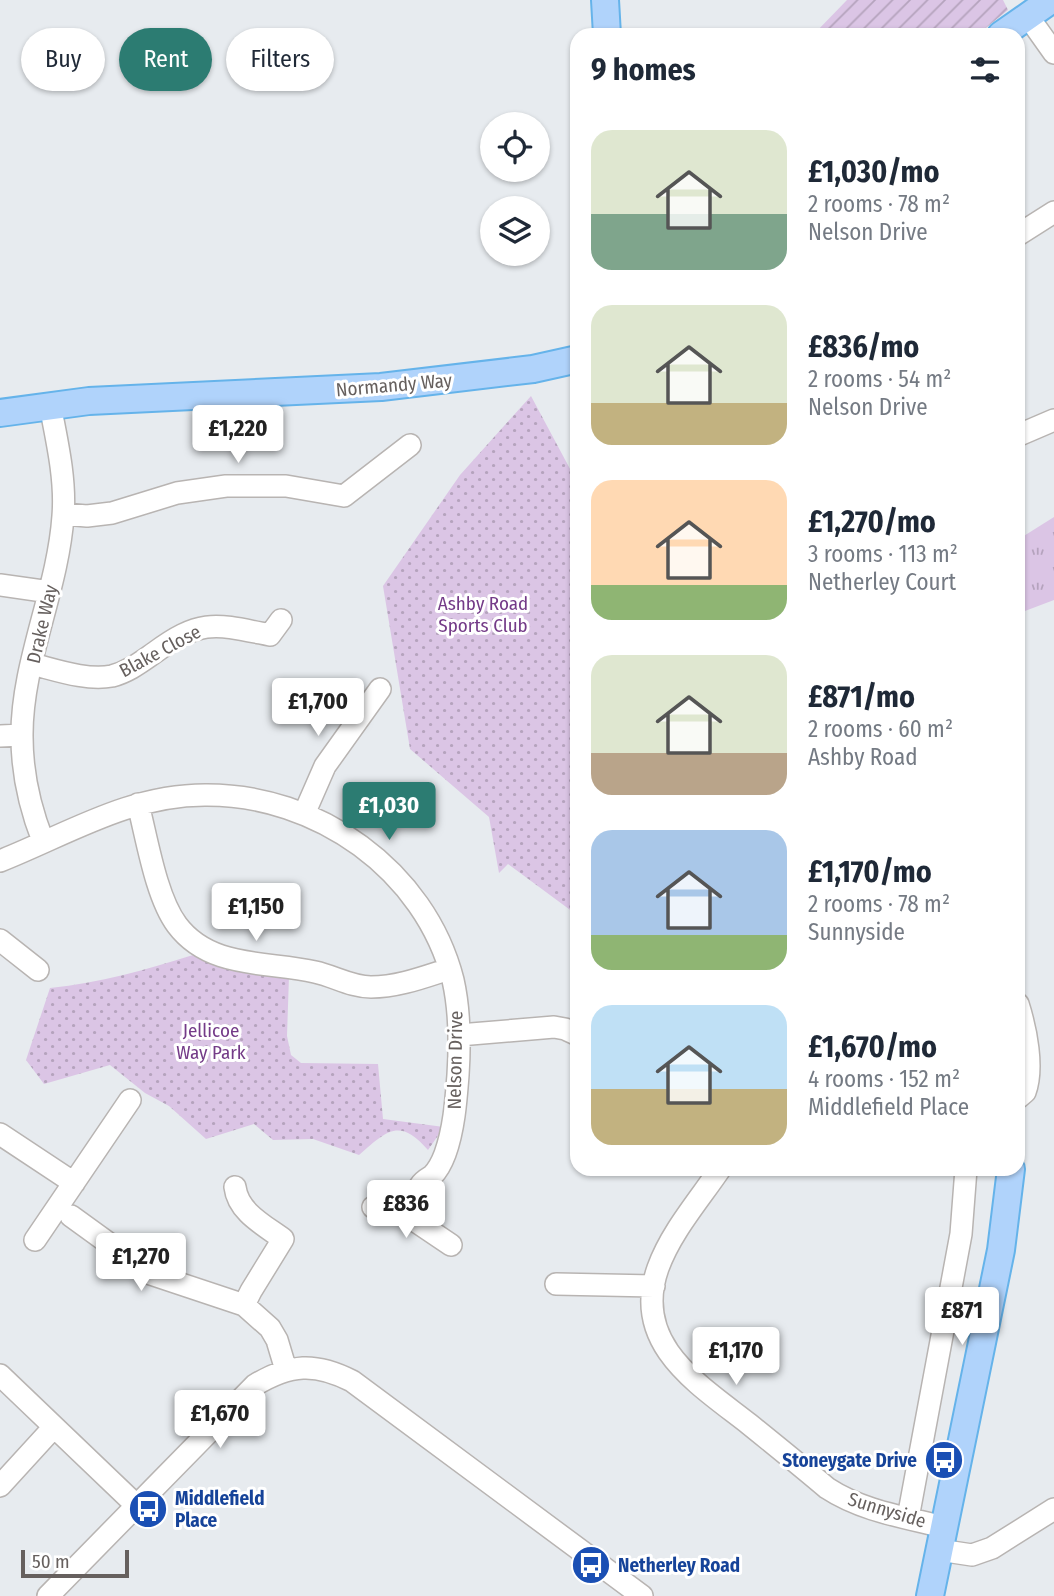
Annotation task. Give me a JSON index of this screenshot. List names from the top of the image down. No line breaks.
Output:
{"streets":{"main road":["Normandy Way"],"street":["Drake Way","Blake Close","Nelson Drive","Sunnyside"]},"crossings":[["Normandy Way","Drake Way"],["Drake Way","Blake Close"],["Drake Way","Nelson Drive"]],"parks":["Ashby Road Sports Club","Jellicoe Way Park"],"places":{"bus stop":["Stoneygate Drive","Middlefield Place","Netherley Road"]},"scale_bar":"50 m","page":{"chip":["Buy","Rent","Filters"],"heading":"9 homes","list":[{"name":"£1,030/mo","note":"2 rooms · 78 m² · Nelson Drive"},{"name":"£836/mo","note":"2 rooms · 54 m² · Nelson Drive"},{"name":"£1,270/mo","note":"3 rooms · 113 m² · Netherley Court"},{"name":"£871/mo","note":"2 rooms · 60 m² · Ashby Road"},{"name":"£1,170/mo","note":"2 rooms · 78 m² · Sunnyside"},{"name":"£1,670/mo","note":"4 rooms · 152 m² · Middlefield Place"}],"price":["£1,220","£1,700","£1,030","£1,150","£836","£1,270","£871","£1,170","£1,670"],"scale":"50 m"}}
